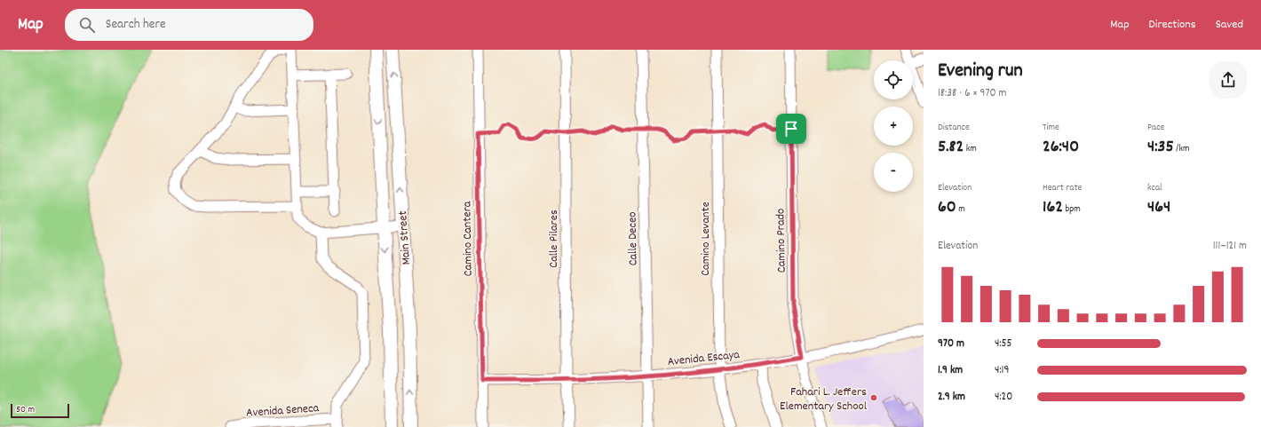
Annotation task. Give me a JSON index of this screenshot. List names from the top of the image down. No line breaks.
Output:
{"streets":{"main road":["Main Street"],"street":["Camino Cantera","Calle Pilares","Calle Deceo","Camino Levante","Camino Prado","Avenida Escaya","Avenida Seneca"]},"crossings":[["Camino Cantera","Avenida Escaya"],["Calle Pilares","Avenida Escaya"],["Calle Deceo","Avenida Escaya"],["Camino Levante","Avenida Escaya"],["Camino Prado","Avenida Escaya"]],"places":["Fahari L. Jeffers Elementary School"],"scale_bar":"50 m","page":{"header":"Map","search":"Search here","nav":["Map","Directions","Saved"],"heading":["Evening run","18:38 · 6 × 970 m"],"map_buttons":["+","−"],"stats":[["Distance","5.82 km"],["Time","26:40"],["Pace","4:35 /km"],["Elevation","60 m"],["Heart rate","162 bpm"],["kcal","464"]],"chart":["Elevation","111–121 m"],"list":[{"name":"970 m","note":"4:55"},{"name":"1.9 km","note":"4:19"},{"name":"2.9 km","note":"4:20"}],"scale":"50 m"}}
